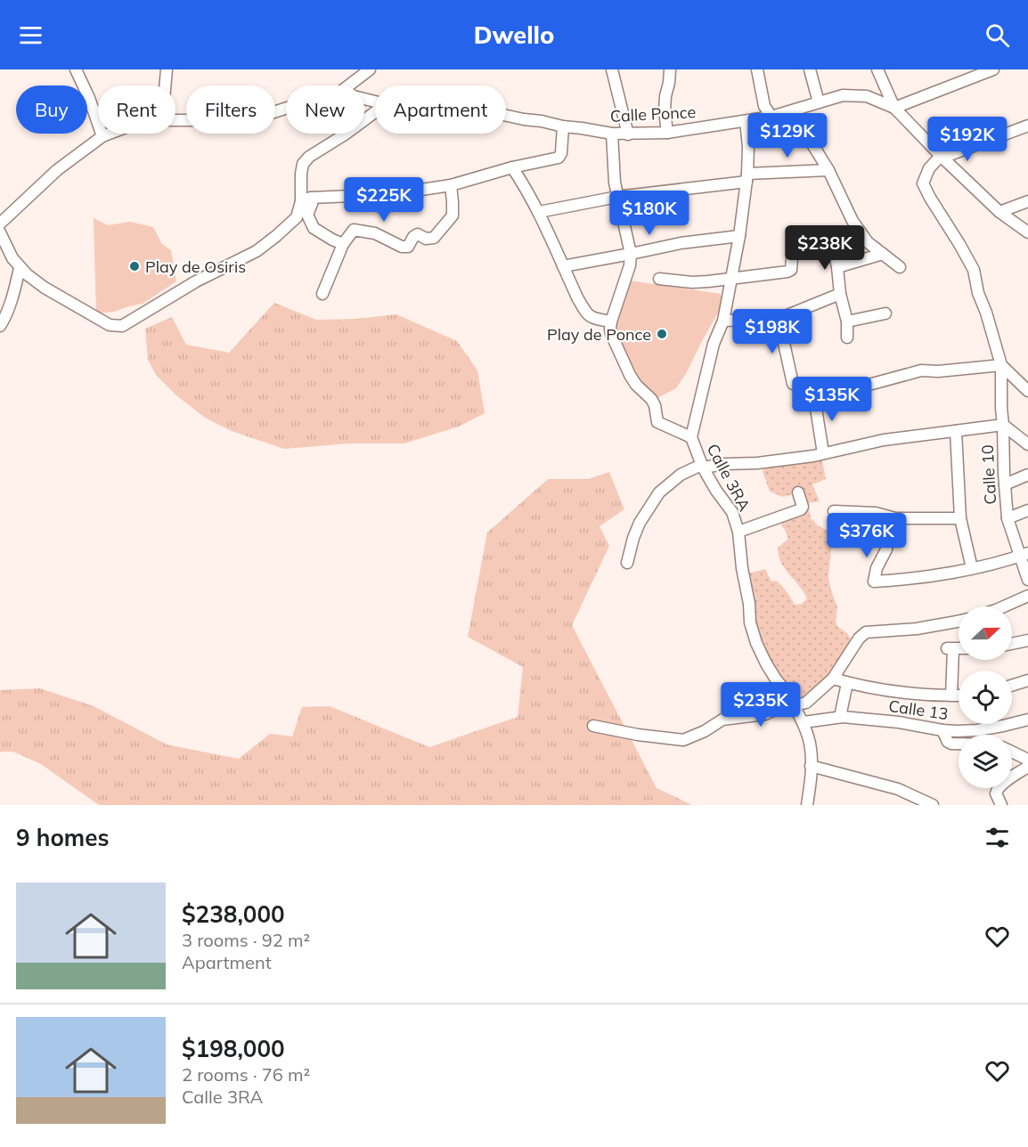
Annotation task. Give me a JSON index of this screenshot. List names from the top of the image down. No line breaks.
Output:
{"streets":{"street":["Calle Ponce","Calle 10","Calle 3RA","Calle 13"]},"crossings":[["Calle Ponce","Calle 3RA"],["Calle 3RA","Calle 13"]],"places":["Play de Osiris","Play de Ponce"],"north":"right","page":{"header":"Dwello","chip":["Buy","Rent","Filters","New","Apartment"],"price":["$129K","$192K","$225K","$180K","$238K","$198K","$135K","$376K","$235K"],"heading":"9 homes","list":[{"name":"$238,000","note":"3 rooms · 92 m² · Apartment"},{"name":"$198,000","note":"2 rooms · 76 m² · Calle 3RA"}]}}
